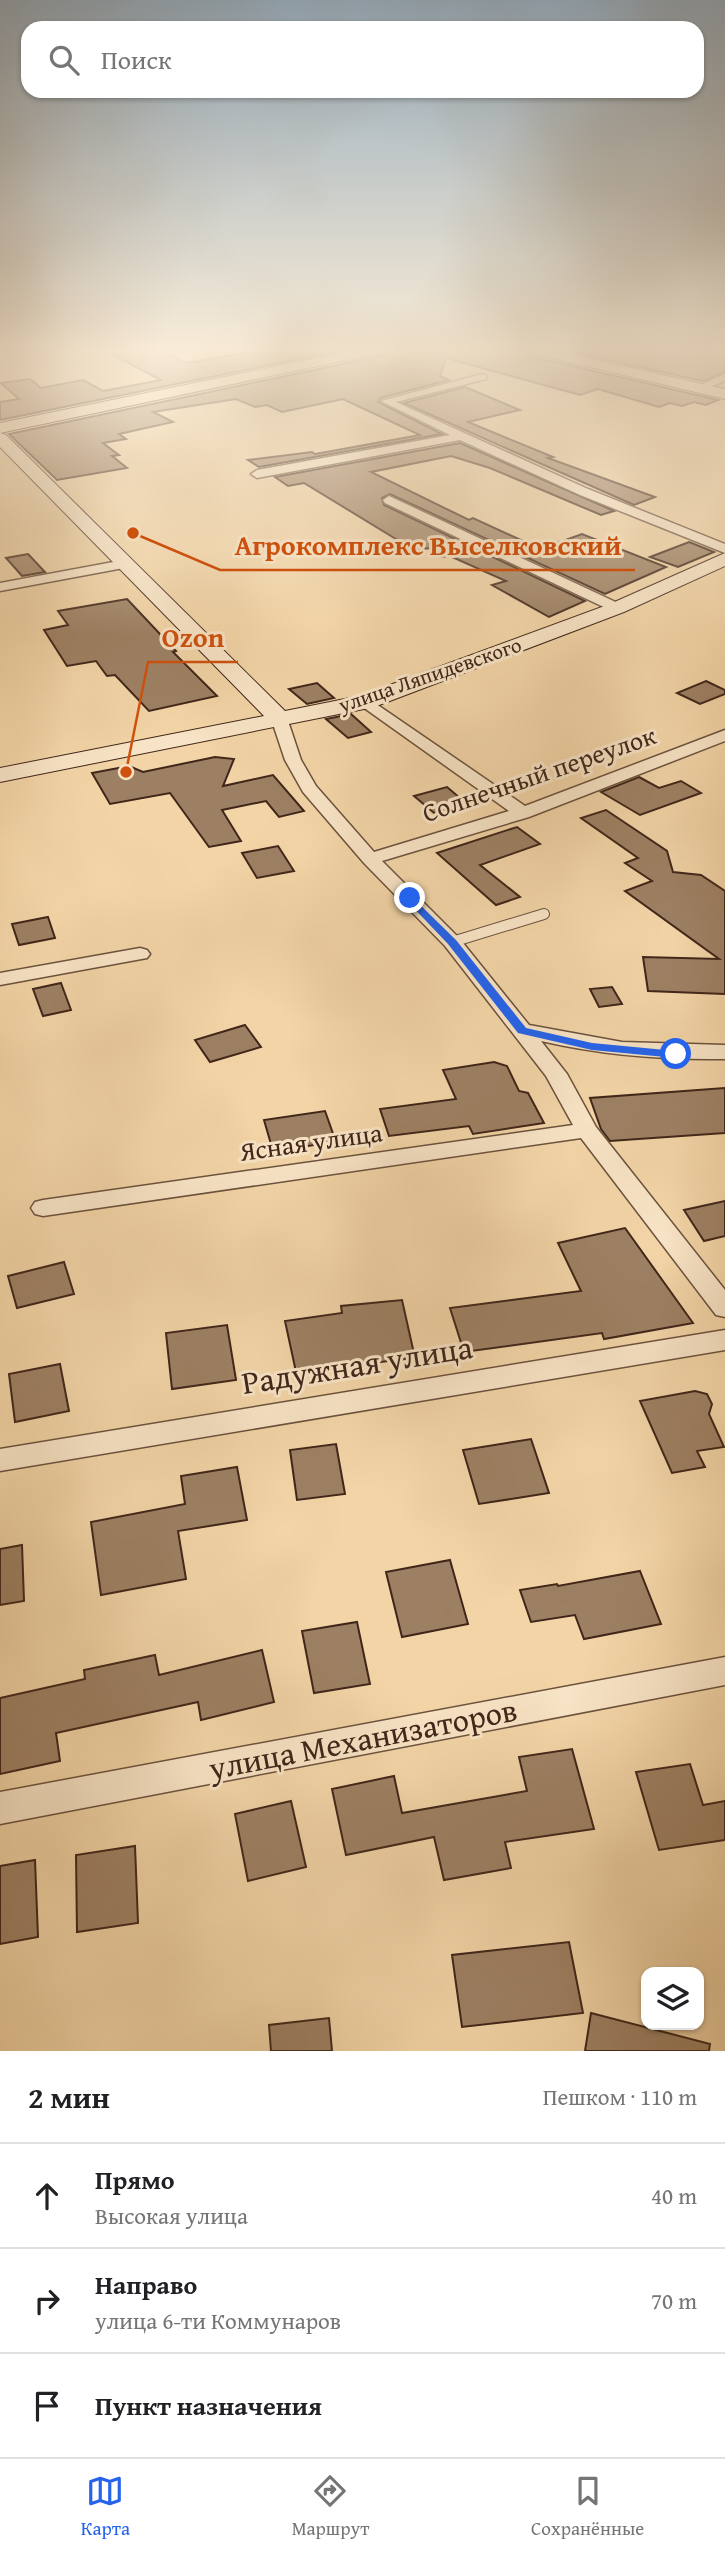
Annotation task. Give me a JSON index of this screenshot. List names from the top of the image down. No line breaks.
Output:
{"streets":{"main road":["улица Ляпидевского"],"street":["Солнечный переулок","Ясная улица","Радужная улица","улица Механизаторов"]},"places":["Агрокомплекс Выселковский","Ozon"],"page":{"search":"Поиск","heading":["2 мин","Пешком · 110 m"],"list":[["Прямо","Высокая улица","40 m"],["Направо","улица 6-ти Коммунаров","70 m"],"Пункт назначения"],"nav":["Карта","Маршрут","Сохранённые"]}}
